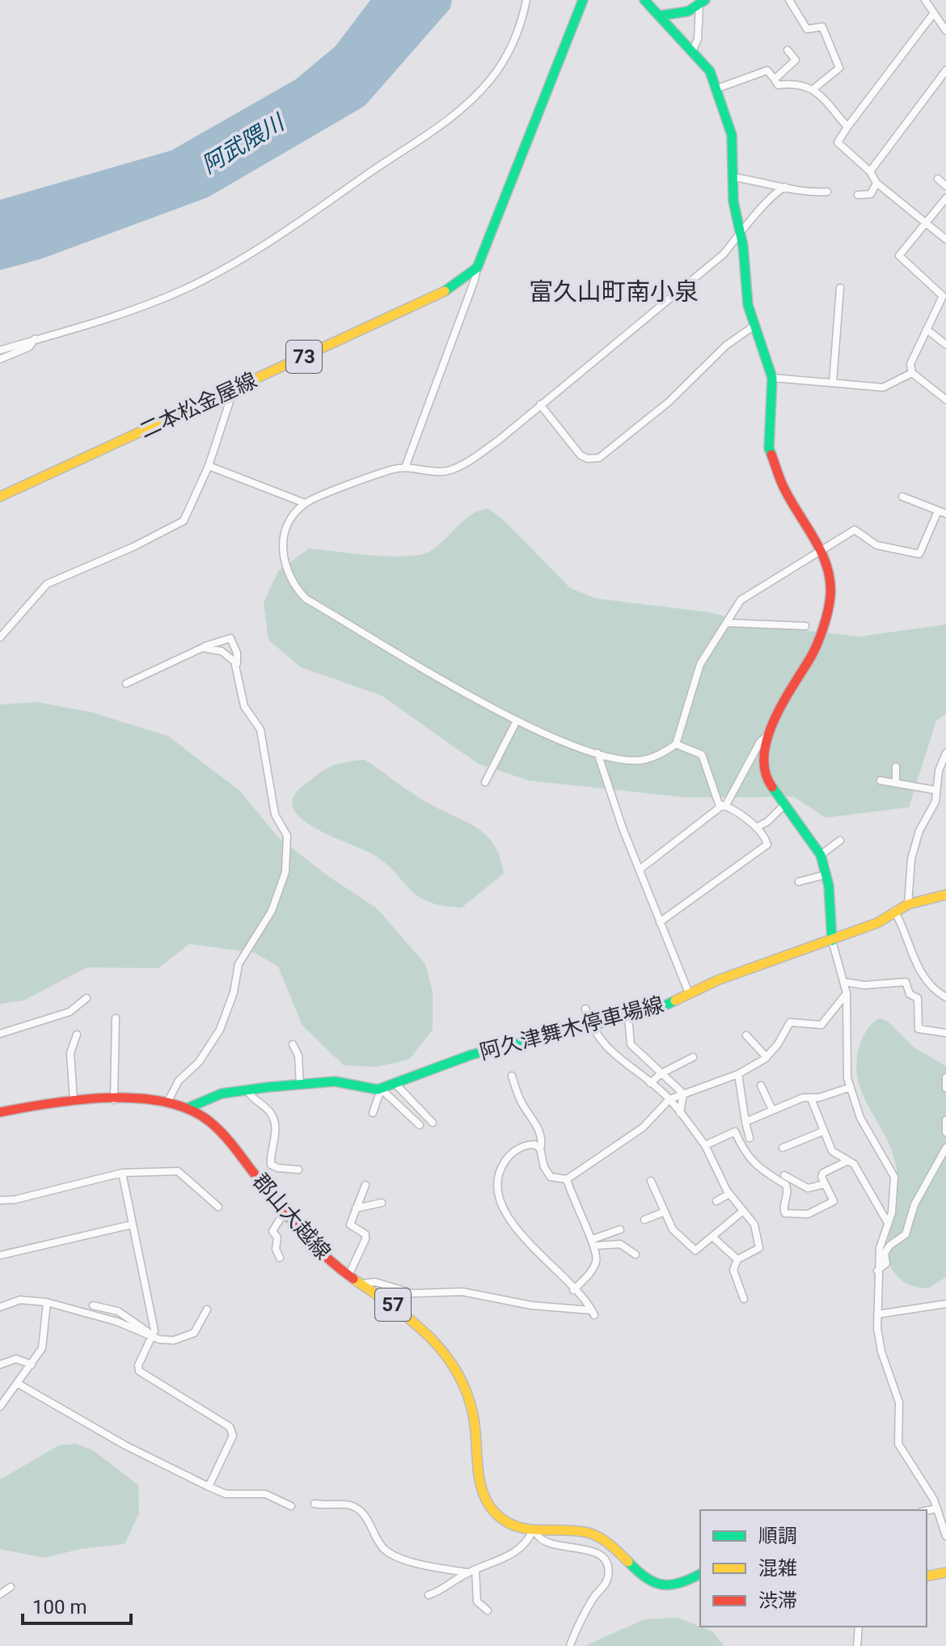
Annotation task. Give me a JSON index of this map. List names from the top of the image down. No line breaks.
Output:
{"streets":{"main road":["73","二本松金屋線","阿久津舞木停車場線","郡山大越線","57"]},"crossings":[["阿久津舞木停車場線","郡山大越線"]],"districts":["富久山町南小泉"],"water":["阿武隈川"],"legend":["順調","混雑","渋滞"],"scale_bar":"100 m"}
